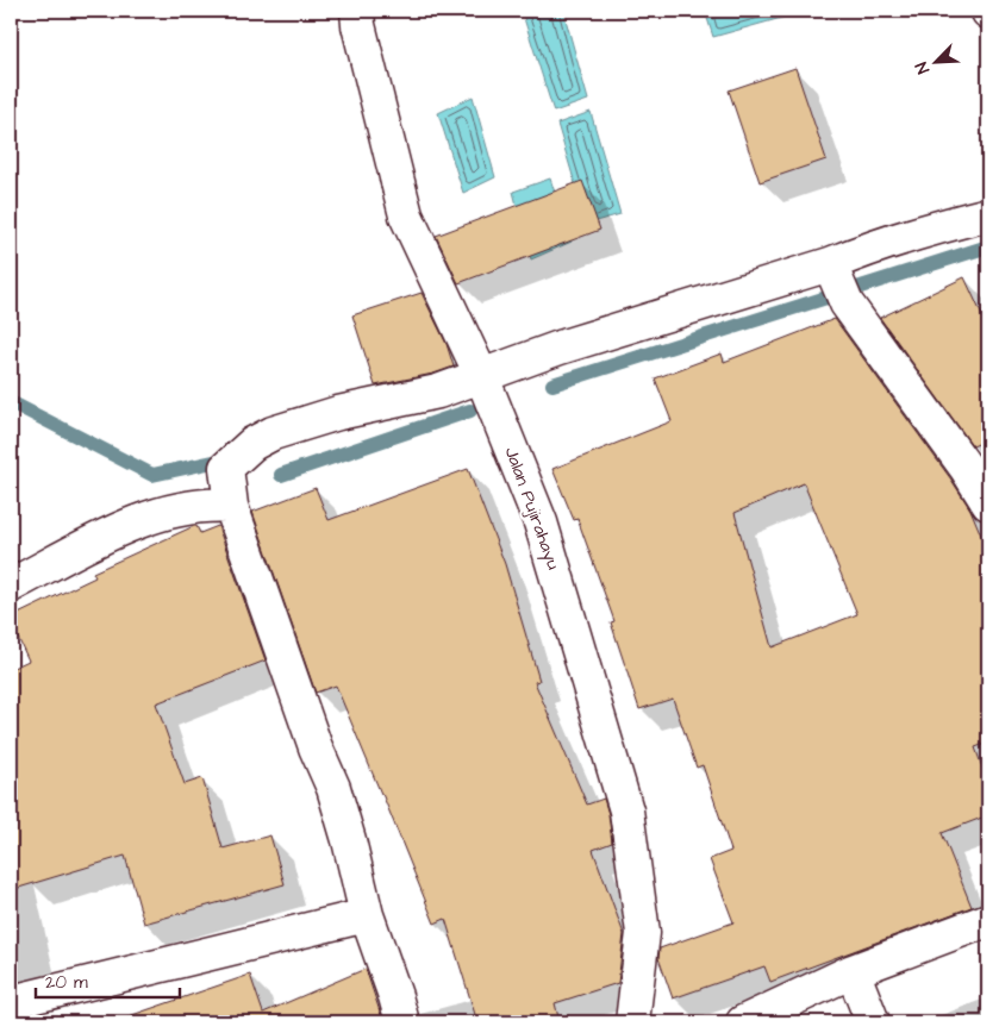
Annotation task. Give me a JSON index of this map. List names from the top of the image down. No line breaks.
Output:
{"streets":{"street":["Jalan Pujirahayu"]},"scale_bar":"20 m","north":"bottom left"}
